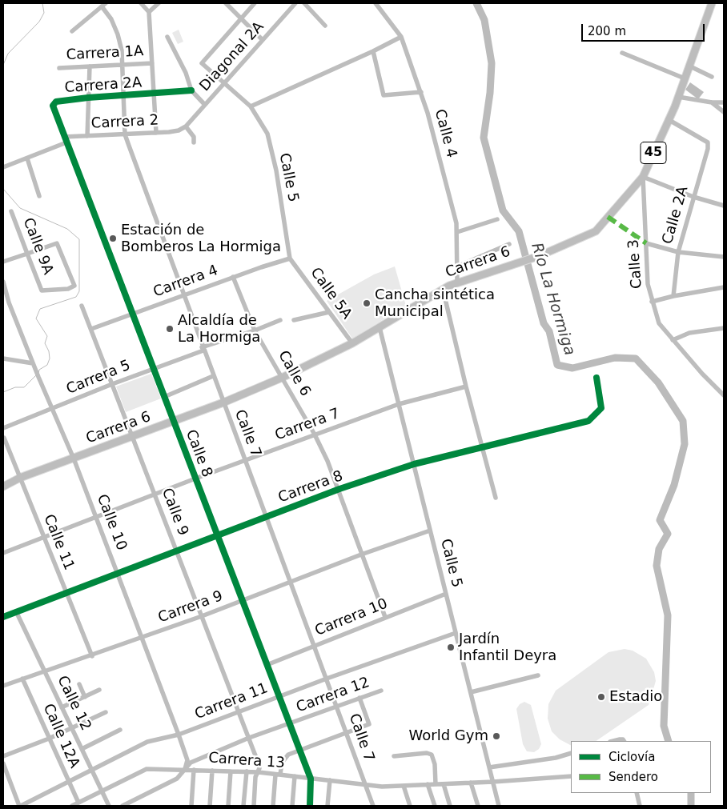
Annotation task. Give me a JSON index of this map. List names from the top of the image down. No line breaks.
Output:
{"streets":{"main road":["45","Carrera 6"],"street":["Carrera 1A","Diagonal 2A","Carrera 2A","Carrera 2","Calle 4","Calle 5","Calle 2A","Calle 9A","Calle 3","Carrera 4","Calle 5A","Calle 6","Carrera 5","Carrera 7","Calle 7","Calle 8","Carrera 8","Calle 9","Calle 10","Calle 11","Carrera 9","Carrera 10","Carrera 12","Carrera 11","Calle 12","Calle 12A","Carrera 13"]},"crossings":[["Carrera 1A","Calle 7"],["Diagonal 2A","Carrera 2"],["Carrera 2A","Carrera 2"],["Carrera 2A","Calle 7"],["Carrera 2A","Calle 8"],["Carrera 2","Calle 7"],["Carrera 2","Calle 8"],["Calle 4","Carrera 6"],["Calle 5","Carrera 6"],["Calle 5","Carrera 4"],["Calle 5","Calle 5A"],["Calle 5","Carrera 7"],["Calle 5","Carrera 8"],["Calle 5","Carrera 9"],["Calle 5","Carrera 10"],["Calle 5","Carrera 11"],["Calle 5","Carrera 13"],["Calle 2A","Carrera 6"],["Carrera 6","Calle 3"],["Carrera 6","Calle 5A"],["Carrera 6","Calle 6"],["Carrera 6","Calle 7"],["Carrera 6","Calle 8"],["Carrera 6","Calle 9"],["Carrera 6","Calle 10"],["Carrera 6","Calle 11"],["Carrera 4","Calle 5A"],["Carrera 4","Calle 6"],["Carrera 4","Calle 7"],["Carrera 4","Calle 8"],["Carrera 4","Calle 9"],["Calle 6","Carrera 5"],["Calle 6","Carrera 7"],["Calle 6","Carrera 8"],["Calle 6","Carrera 9"],["Calle 6","Carrera 10"],["Carrera 5","Calle 7"],["Carrera 5","Calle 8"],["Carrera 5","Calle 9"],["Carrera 5","Calle 10"],["Carrera 7","Calle 7"],["Carrera 7","Calle 8"],["Carrera 7","Calle 9"],["Carrera 7","Calle 10"],["Carrera 7","Calle 11"],["Calle 7","Carrera 8"],["Calle 7","Carrera 9"],["Calle 7","Carrera 10"],["Calle 7","Carrera 12"],["Calle 7","Carrera 11"],["Calle 7","Carrera 13"],["Calle 8","Carrera 8"],["Calle 8","Carrera 9"],["Calle 8","Carrera 10"],["Calle 8","Carrera 12"],["Calle 8","Carrera 11"],["Calle 8","Carrera 13"],["Carrera 8","Calle 9"],["Carrera 8","Calle 10"],["Carrera 8","Calle 11"],["Carrera 8","Calle 12"],["Calle 9","Carrera 9"],["Calle 9","Carrera 12"],["Calle 9","Carrera 11"],["Calle 9","Carrera 13"],["Calle 10","Carrera 9"],["Calle 10","Carrera 12"],["Calle 10","Carrera 11"],["Calle 10","Carrera 13"],["Calle 11","Carrera 9"],["Carrera 9","Calle 12"],["Carrera 9","Calle 12A"],["Carrera 12","Carrera 13"],["Carrera 11","Calle 12"],["Carrera 11","Calle 12A"],["Calle 12","Carrera 13"],["Calle 12A","Carrera 13"]],"water":["Río La Hormiga"],"places":["Estación de Bomberos La Hormiga","Cancha sintética Municipal","Alcaldía de La Hormiga","Jardín Infantil Deyra","Estadio","World Gym"],"legend":["Ciclovía","Sendero"],"scale_bar":"200 m"}
